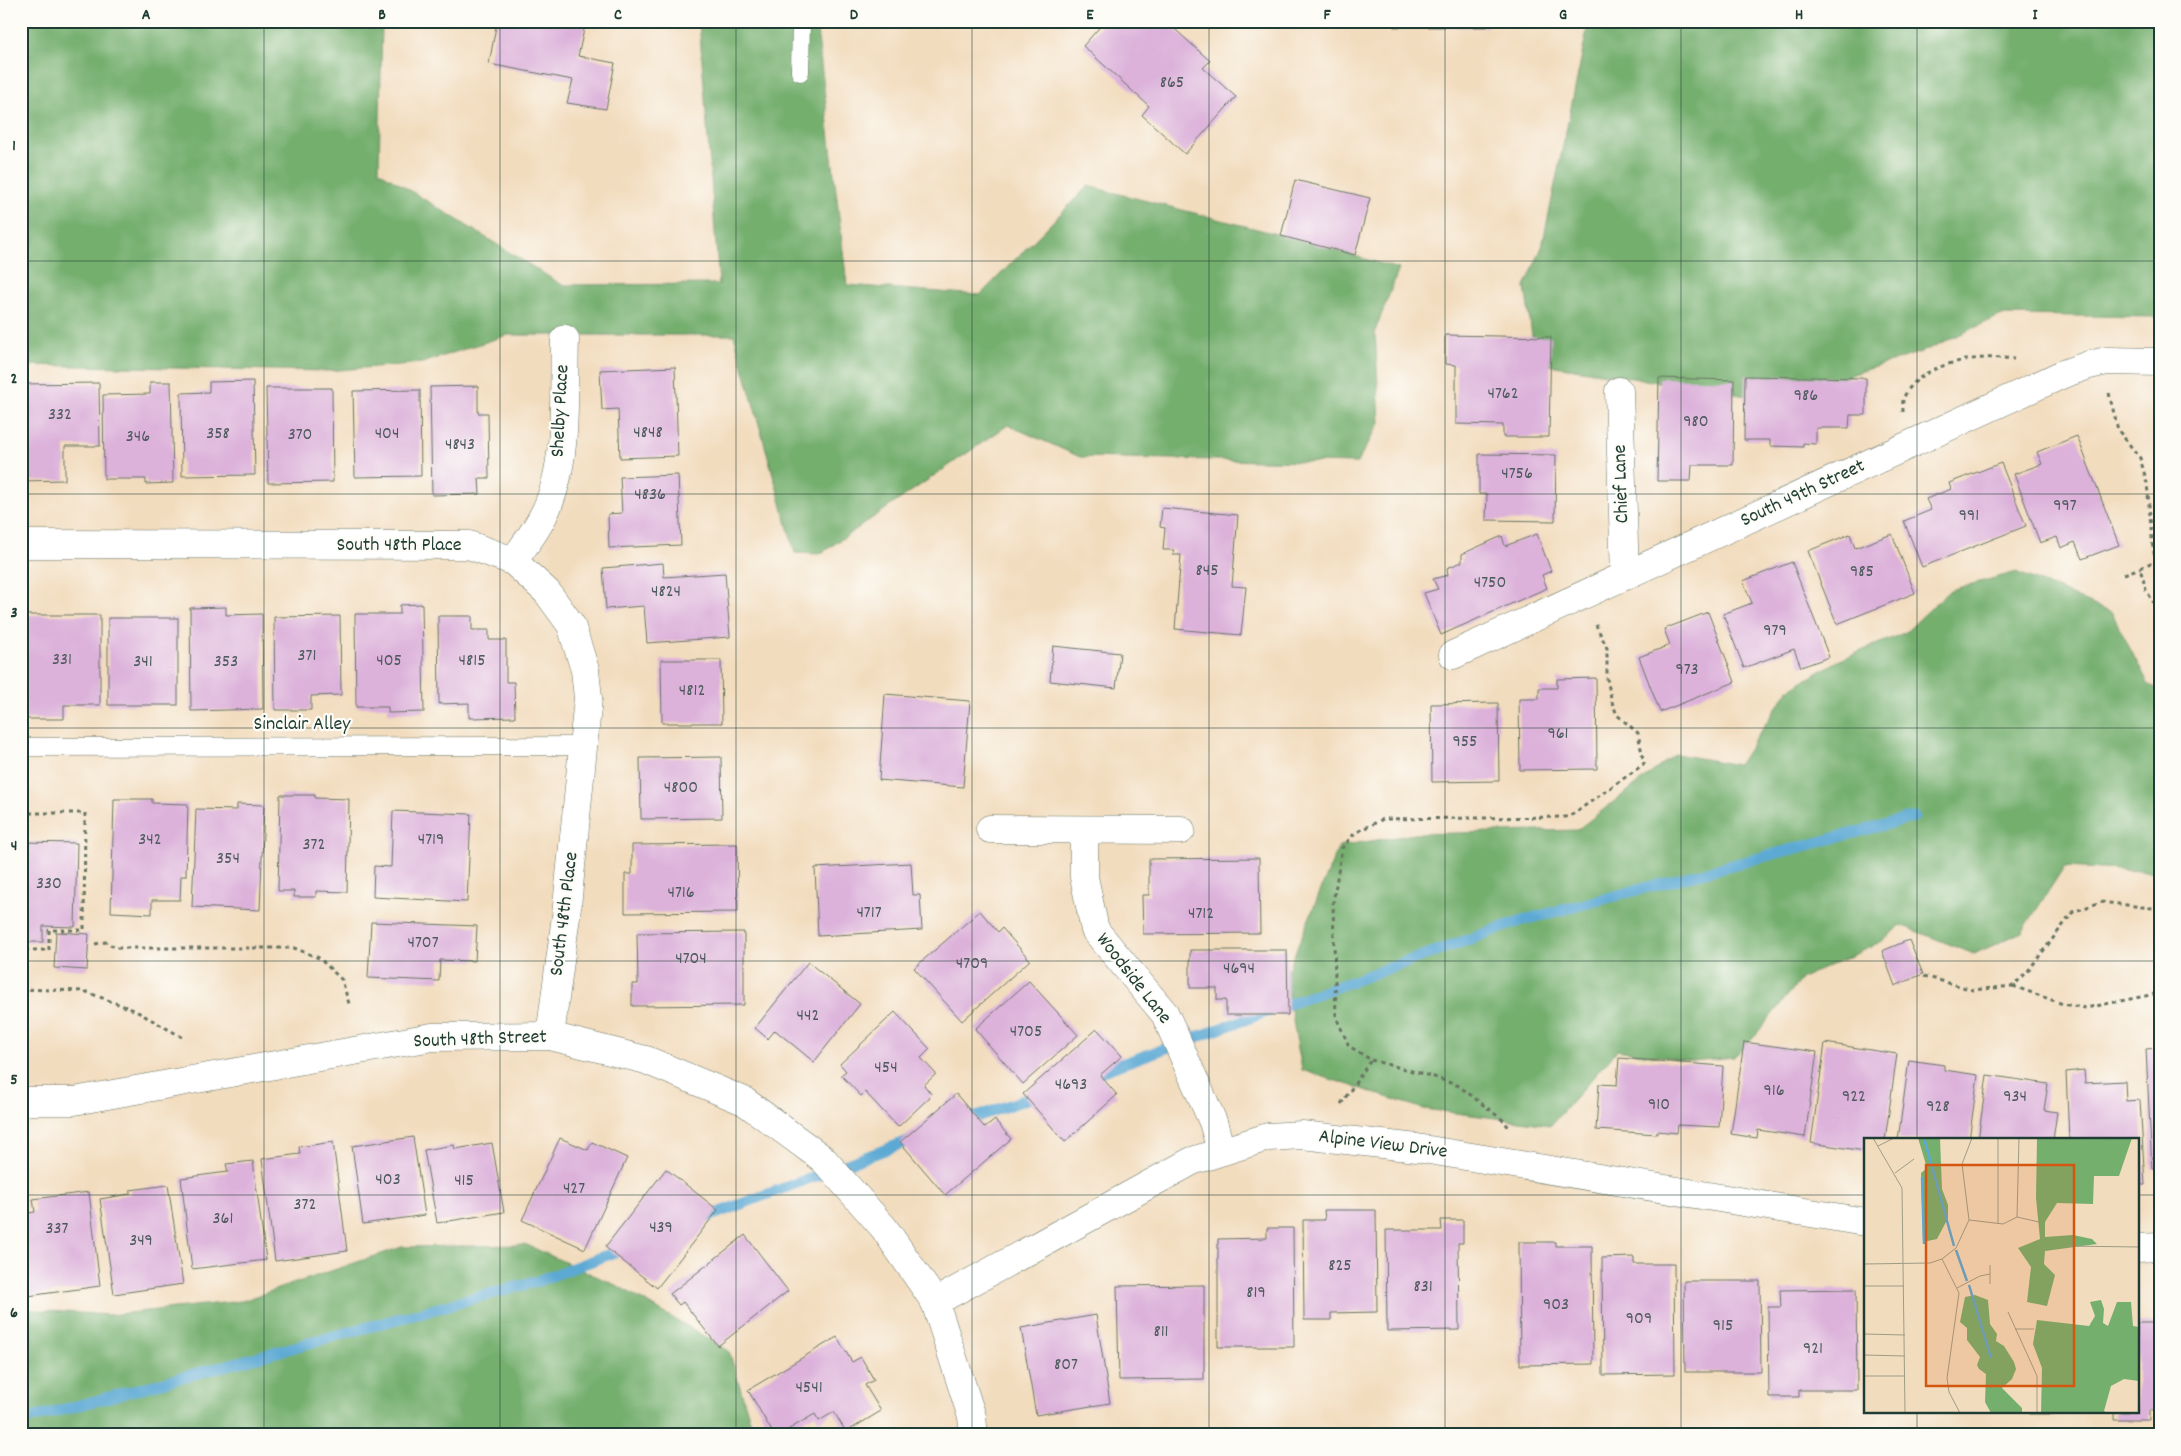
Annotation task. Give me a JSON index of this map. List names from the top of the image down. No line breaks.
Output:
{"streets":{"street":["Shelby Place","Chief Lane","South 49th Street","South 48th Place","Woodside Lane","South 48th Street","Alpine View Drive"],"lane":["Sinclair Alley"]},"crossings":[["Shelby Place","South 48th Place"],["Chief Lane","South 49th Street"],["South 48th Place","Sinclair Alley"],["South 48th Place","South 48th Street"],["Woodside Lane","Alpine View Drive"],["South 48th Street","Alpine View Drive"]],"house_numbers":["865","4762","986","332","980","4848","358","404","370","346","4843","4756","4836","997","991","845","985","4750","4824","979","371","331","405","4815","341","353","973","4812","961","955","4800","342","4719","372","354","330","4716","4717","4712","4707","4704","4709","4694","442","4705","454","4693","916","922","934","910","928","403","415","427","372","361","439","337","349","825","831","819","903","909","915","811","921","807","4541"],"grid":{"columns":["A","B","C","D","E","F","G","H","I"],"rows":["1","2","3","4","5","6"]}}
